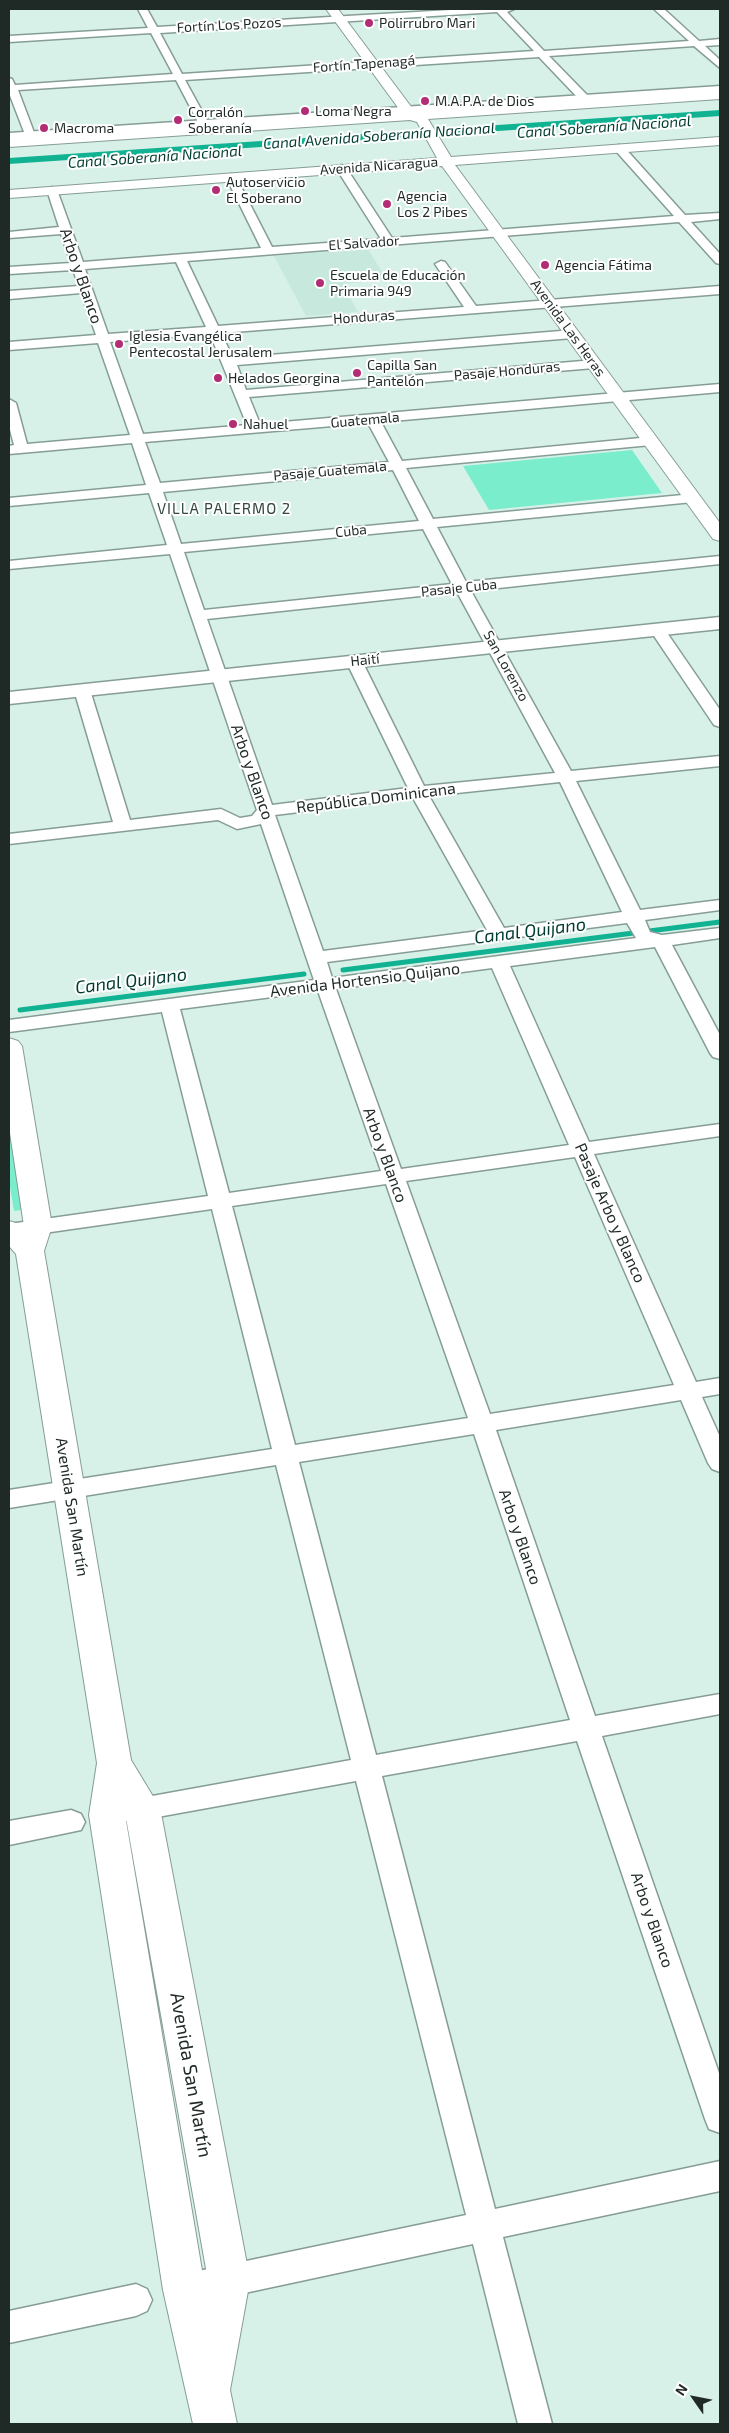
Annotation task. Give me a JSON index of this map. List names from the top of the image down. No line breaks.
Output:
{"streets":{"main road":["Avenida Nicaragua","Avenida Las Heras","Avenida San Martín"],"street":["Fortín Los Pozos","Fortín Tapenagá","El Salvador","Arbo y Blanco","Honduras","Pasaje Honduras","Guatemala","Pasaje Guatemala","Cuba","Pasaje Cuba","Haití","San Lorenzo","República Dominicana","Avenida Hortensio Quijano","Pasaje Arbo y Blanco"]},"crossings":[["Fortín Los Pozos","Avenida Las Heras"],["Fortín Tapenagá","Avenida Las Heras"],["Avenida Nicaragua","Arbo y Blanco"],["Avenida Nicaragua","Avenida Las Heras"],["El Salvador","Arbo y Blanco"],["El Salvador","Avenida Las Heras"],["Arbo y Blanco","Honduras"],["Arbo y Blanco","Guatemala"],["Arbo y Blanco","Pasaje Guatemala"],["Arbo y Blanco","Cuba"],["Arbo y Blanco","Pasaje Cuba"],["Arbo y Blanco","Haití"],["Arbo y Blanco","República Dominicana"],["Arbo y Blanco","Avenida Hortensio Quijano"],["Honduras","Avenida Las Heras"],["Avenida Las Heras","Pasaje Honduras"],["Avenida Las Heras","Guatemala"],["Avenida Las Heras","Pasaje Guatemala"],["Avenida Las Heras","Cuba"],["Guatemala","San Lorenzo"],["Pasaje Guatemala","San Lorenzo"],["Cuba","San Lorenzo"],["Pasaje Cuba","San Lorenzo"],["Haití","San Lorenzo"],["San Lorenzo","República Dominicana"],["San Lorenzo","Avenida Hortensio Quijano"],["Avenida Hortensio Quijano","Pasaje Arbo y Blanco"]],"districts":["VILLA PALERMO 2"],"water":["Canal Soberanía Nacional","Canal Avenida Soberanía Nacional","Canal Quijano"],"places":["Polirrubro Mari","M.A.P.A. de Dios","Loma Negra","Corralón Soberanía","Macroma","Autoservicio El Soberano","Agencia Los 2 Pibes","Agencia Fátima","Escuela de Educación Primaria 949","Iglesia Evangélica Pentecostal Jerusalem","Capilla San Pantelón","Helados Georgina","Nahuel"],"north":"top left"}
